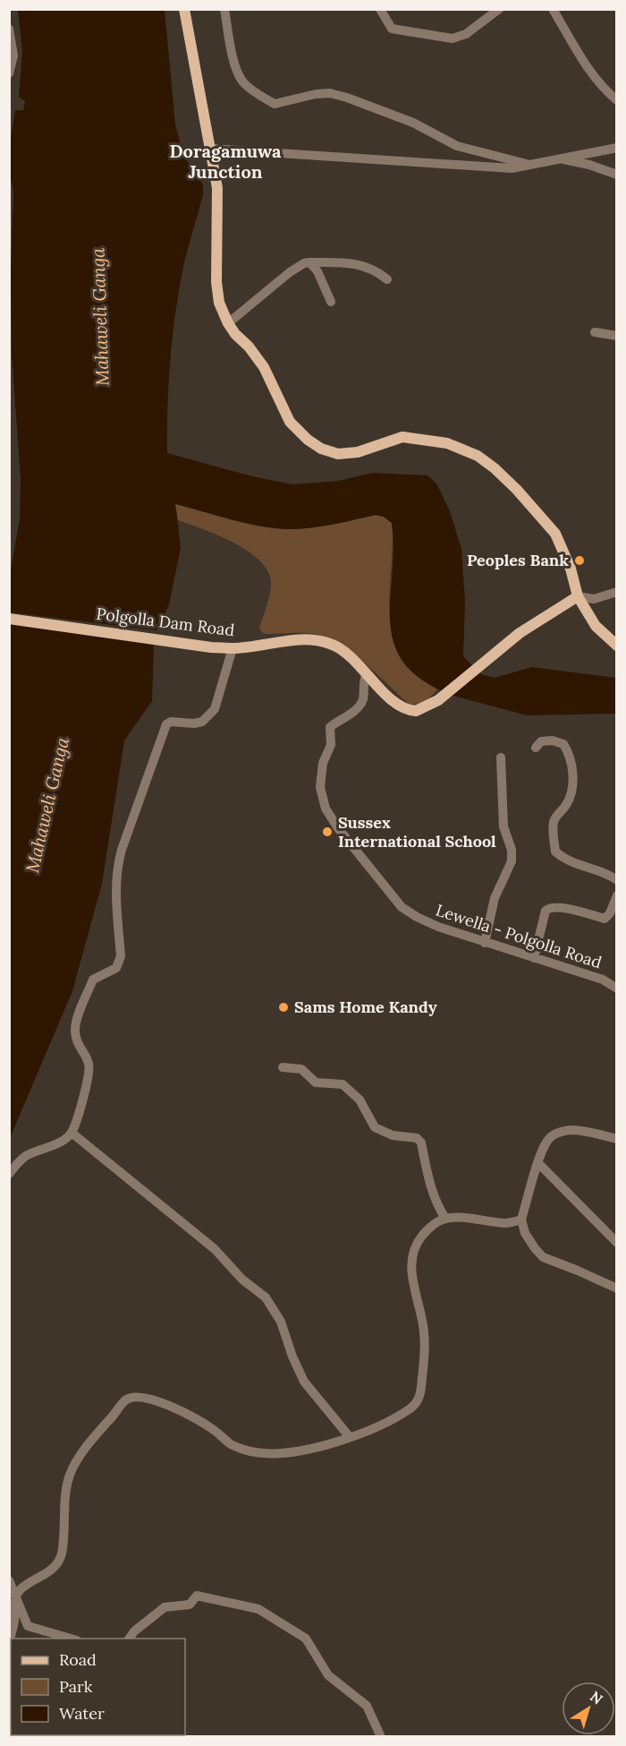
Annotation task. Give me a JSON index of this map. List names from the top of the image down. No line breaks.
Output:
{"streets":{"main road":["Polgolla Dam Road"],"street":["Lewella - Polgolla Road"]},"crossings":[["Polgolla Dam Road","Lewella - Polgolla Road"]],"districts":["Doragamuwa Junction"],"water":["Mahaweli Ganga"],"places":["Peoples Bank","Sussex International School","Sams Home Kandy"],"legend":["Road","Park","Water"],"north":"top right"}
